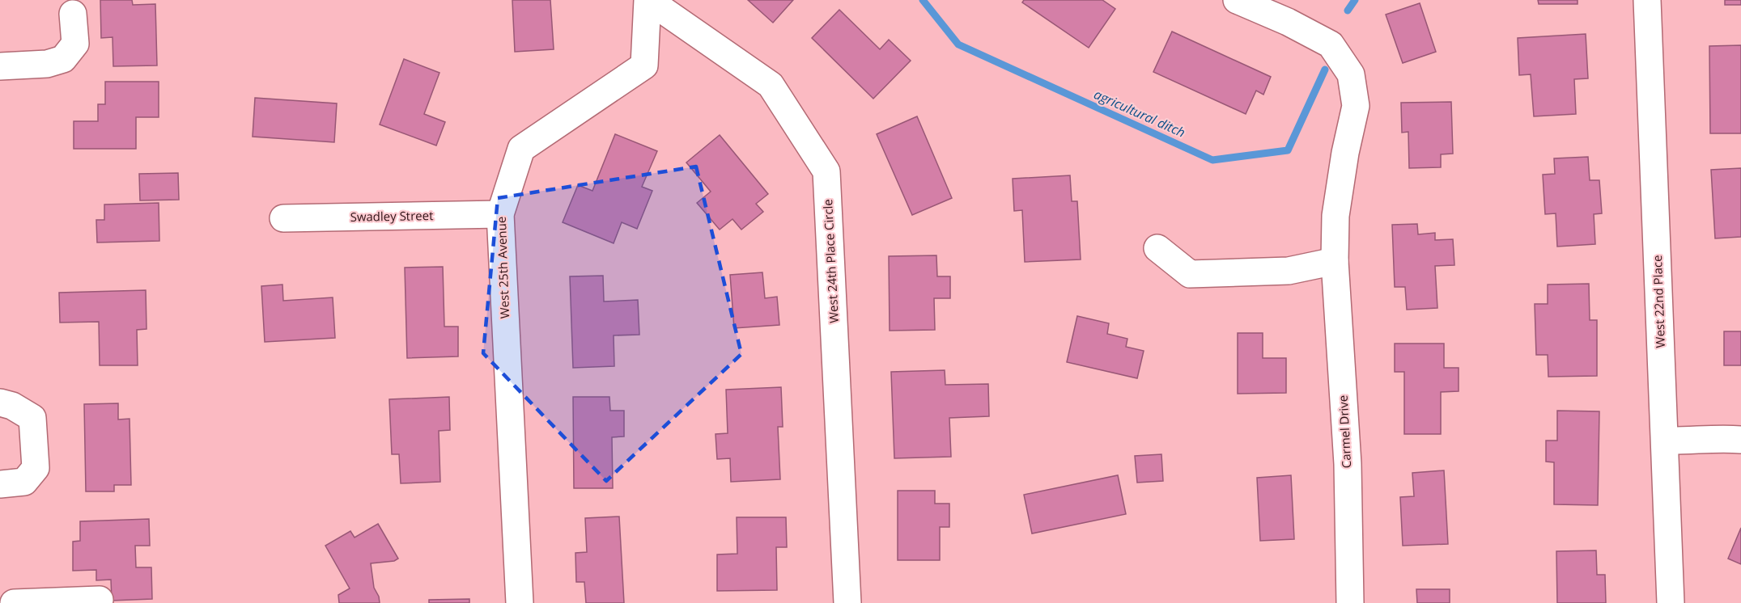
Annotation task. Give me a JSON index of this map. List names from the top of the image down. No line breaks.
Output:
{"streets":{"street":["Swadley Street","West 24th Place Circle","West 25th Avenue","West 22nd Place","Carmel Drive"]},"crossings":[["Swadley Street","West 25th Avenue"],["West 24th Place Circle","West 25th Avenue"]],"water":["agricultural ditch"]}
